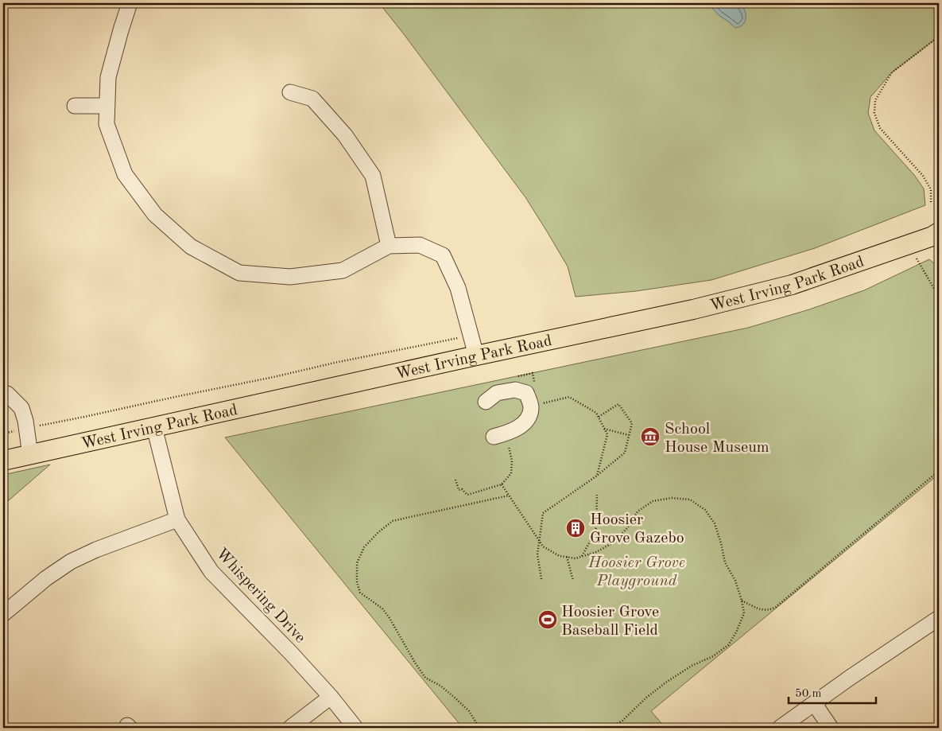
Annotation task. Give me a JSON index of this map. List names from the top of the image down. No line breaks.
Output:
{"streets":{"main road":["West Irving Park Road"],"street":["Whispering Drive"]},"crossings":[["West Irving Park Road","Whispering Drive"]],"parks":["Hoosier Grove Playground"],"places":{"museum":["School House Museum"],"building":["Hoosier Grove Gazebo"],"sports":["Hoosier Grove Baseball Field"]},"scale_bar":"50 m"}
